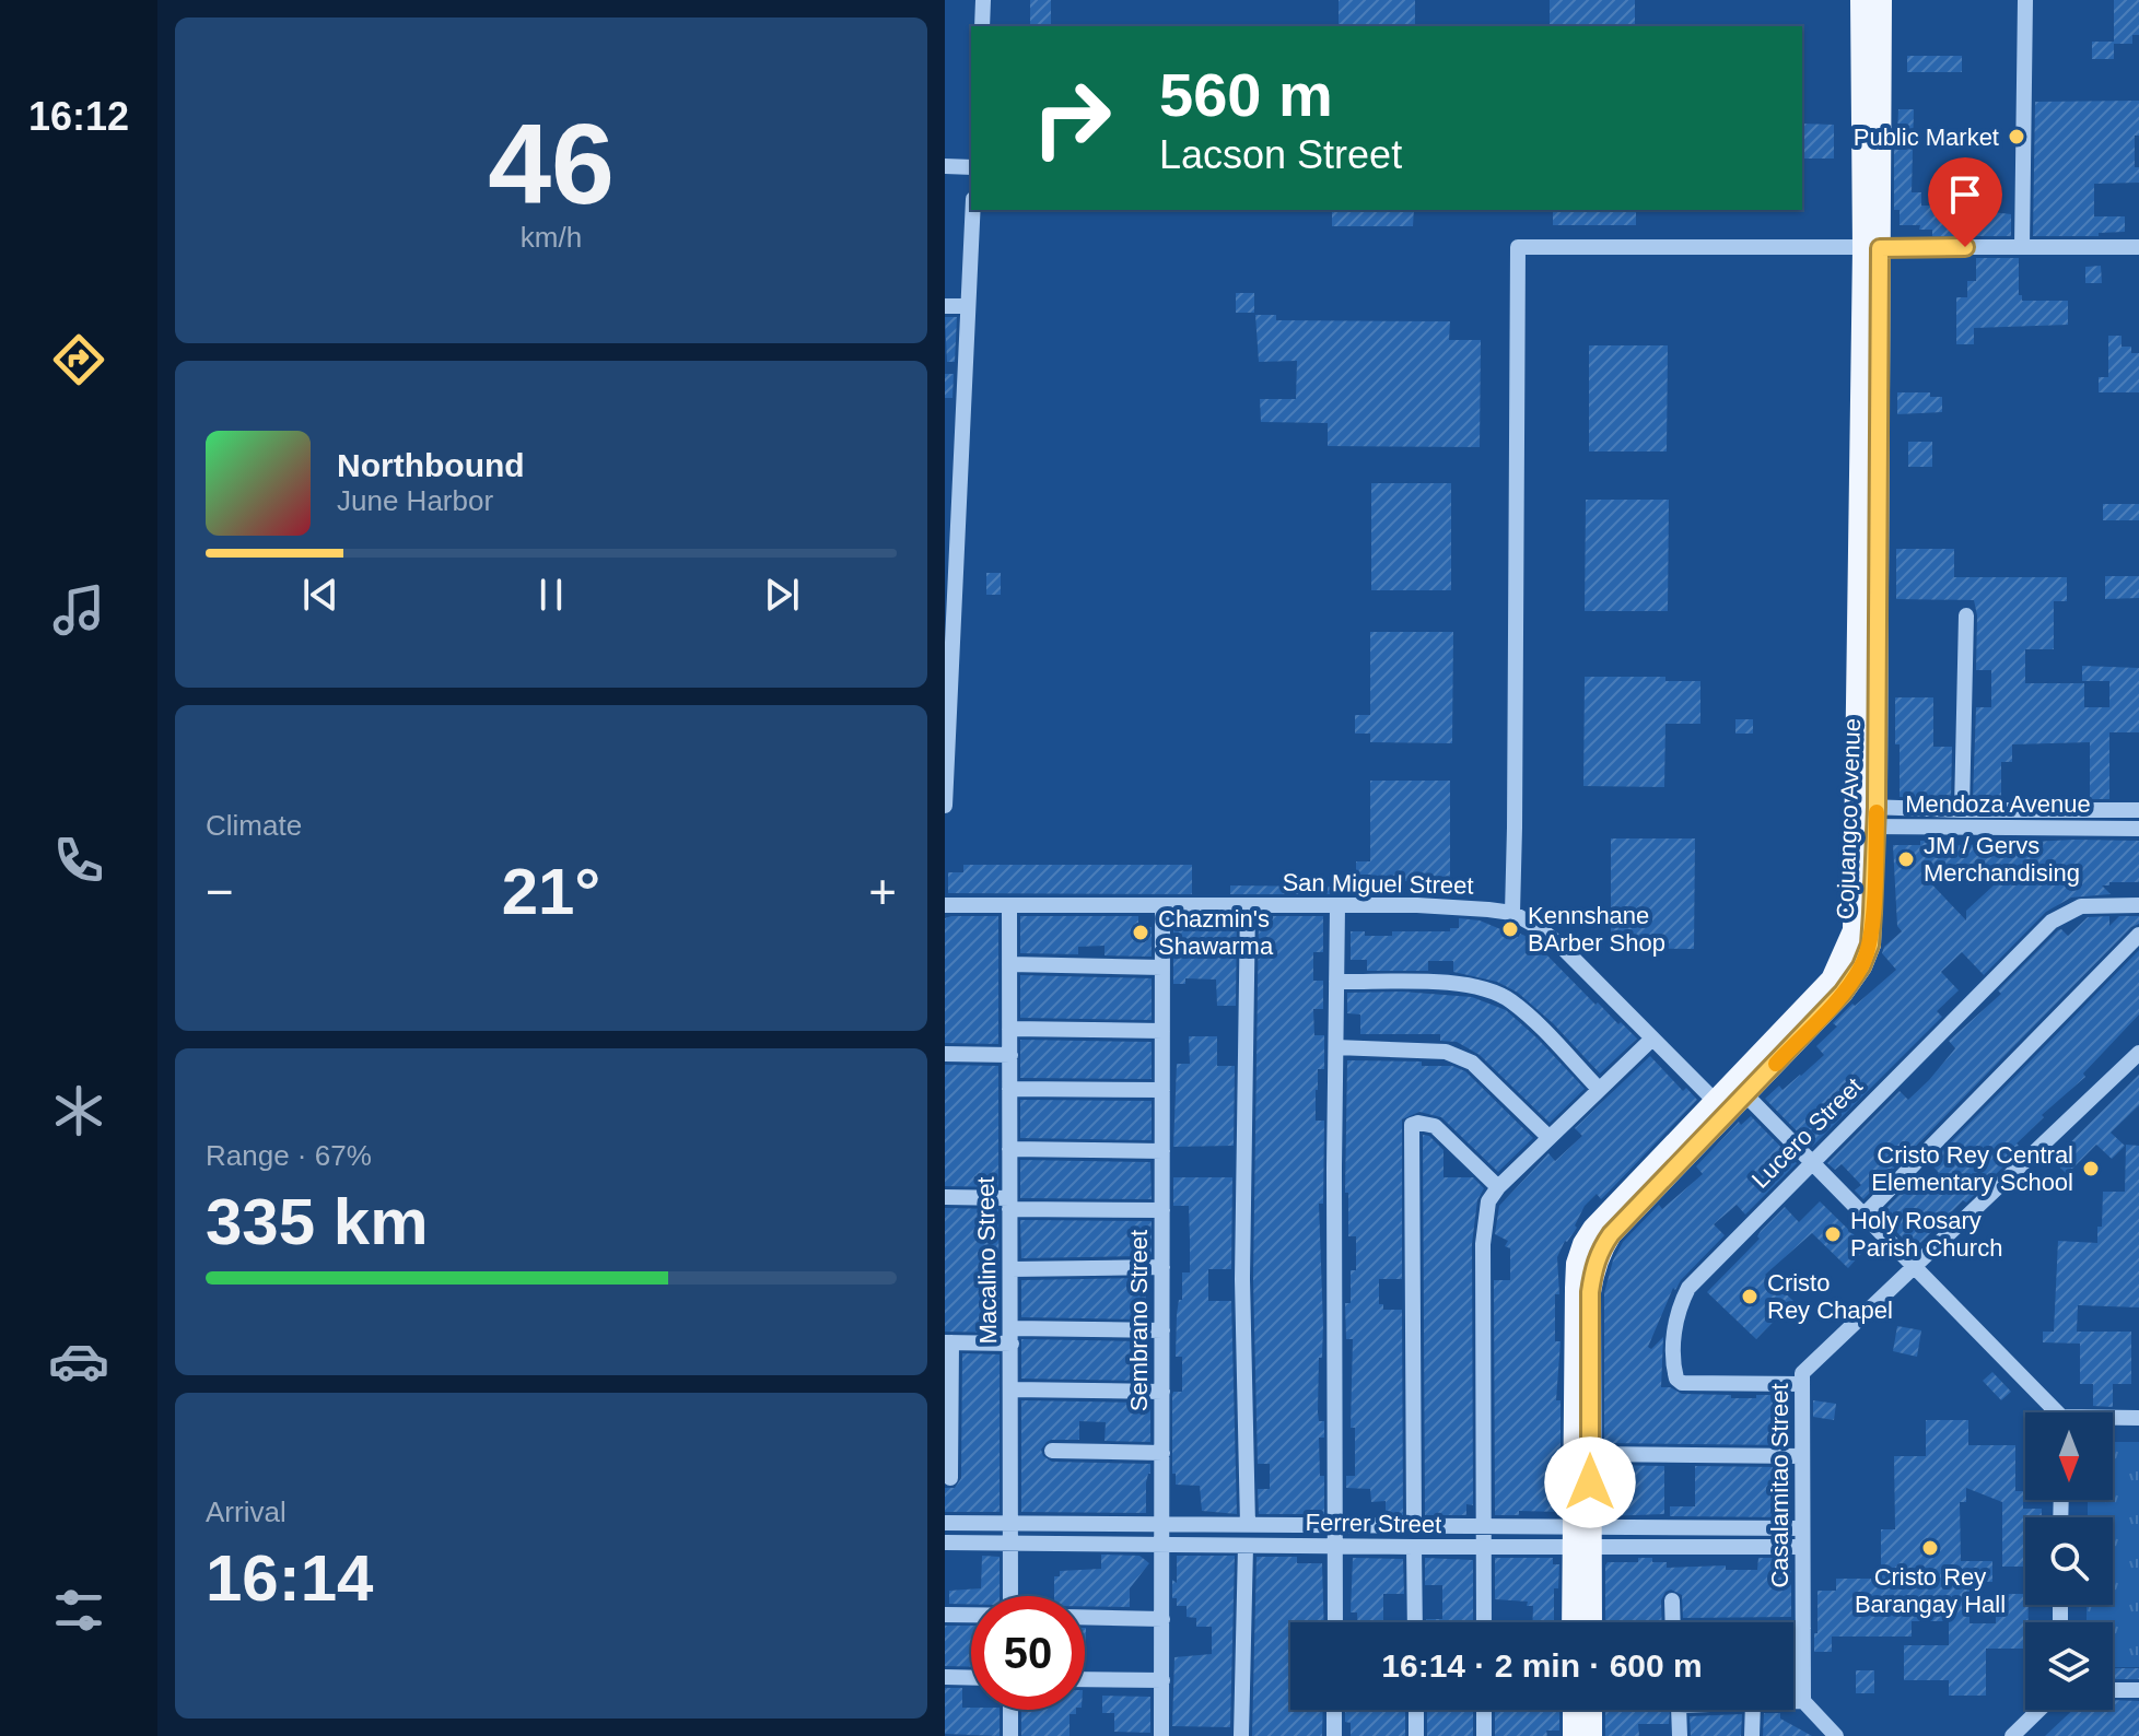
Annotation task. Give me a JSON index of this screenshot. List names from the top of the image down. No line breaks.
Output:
{"streets":{"main road":["Cojuangco Avenue"],"street":["Mendoza Avenue","San Miguel Street","Lucero Street","Macalino Street","Sembrano Street","Casalamitao Street","Ferrer Street"]},"crossings":[["Mendoza Avenue","Cojuangco Avenue"],["Cojuangco Avenue","San Miguel Street"],["Cojuangco Avenue","Ferrer Street"],["San Miguel Street","Macalino Street"],["San Miguel Street","Sembrano Street"],["Lucero Street","Casalamitao Street"],["Macalino Street","Ferrer Street"],["Sembrano Street","Ferrer Street"],["Casalamitao Street","Ferrer Street"]],"places":["Public Market","JM / Gervs Merchandising","Kennshane BArber Shop","Chazmin's Shawarma","Cristo Rey Central Elementary School","Holy Rosary Parish Church","Cristo Rey Chapel","Cristo Rey Barangay Hall"],"north":"bottom","page":{"tabs":"16:12","tile":[["46","km/h"],"Climate",["Range · 67%","335 km"],["Arrival","16:14"]],"turn":["560 m","Lacson Street"],"song":["Northbound","June Harbor"],"heat":["−","21°","+"],"limit":"50","trip":"16:14 · 2 min · 600 m"}}
